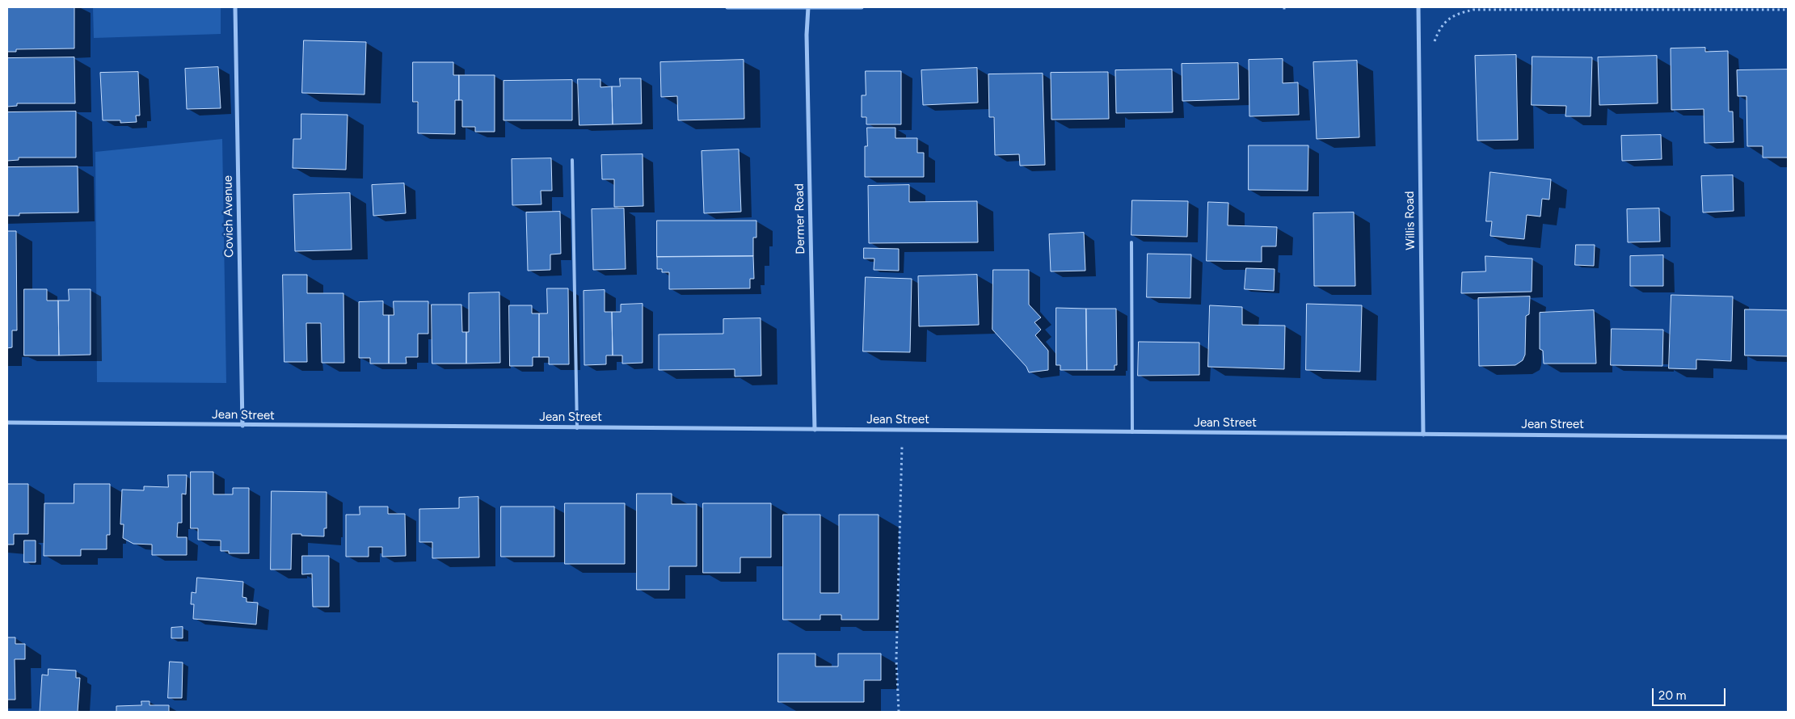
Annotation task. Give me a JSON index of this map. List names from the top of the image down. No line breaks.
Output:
{"streets":{"street":["Covich Avenue","Dermer Road","Willis Road","Jean Street"]},"crossings":[["Covich Avenue","Jean Street"],["Dermer Road","Jean Street"],["Willis Road","Jean Street"]],"scale_bar":"20 m"}
